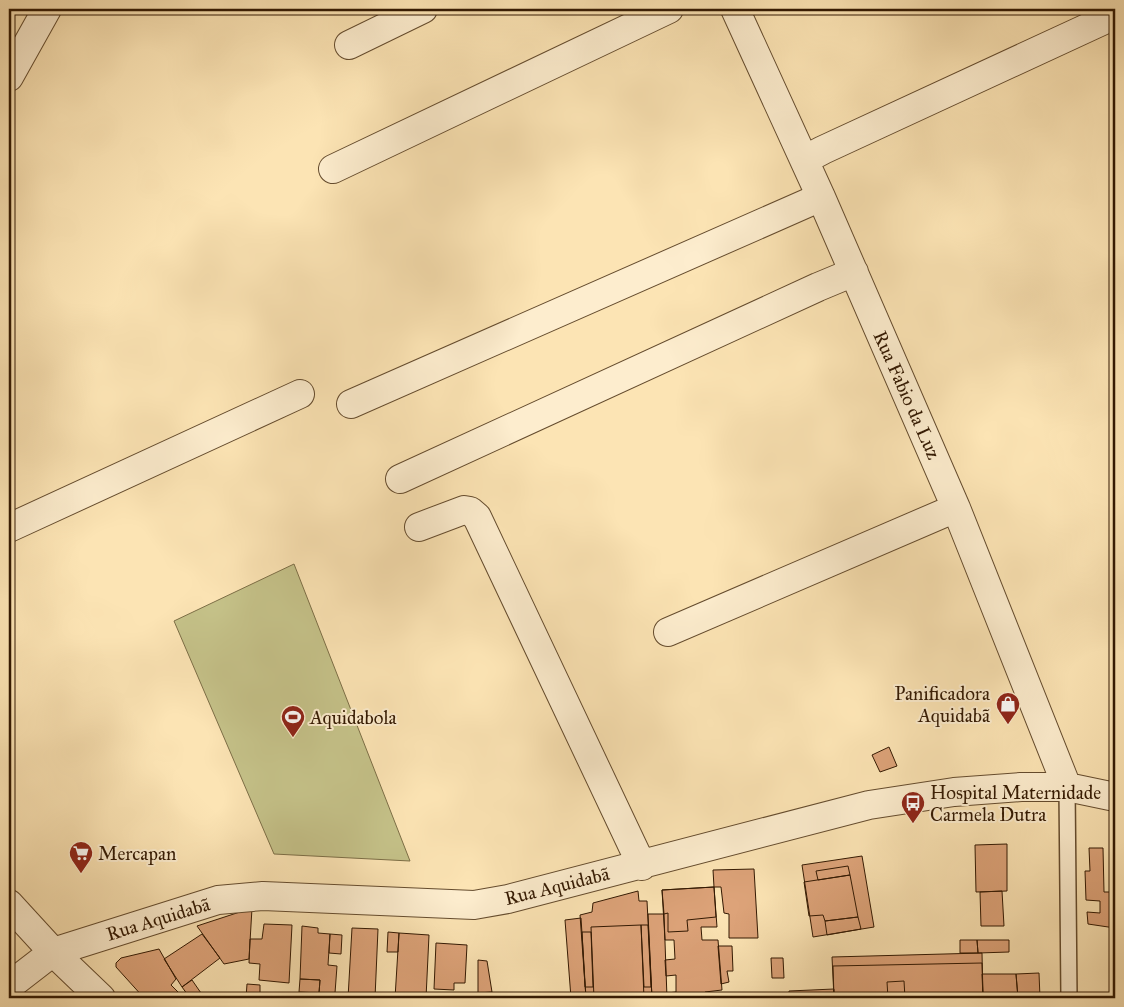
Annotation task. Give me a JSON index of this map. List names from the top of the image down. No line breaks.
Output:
{"streets":{"street":["Rua Fabio da Luz","Rua Aquidabã"]},"crossings":[["Rua Fabio da Luz","Rua Aquidabã"]],"places":{"shop":["Panificadora Aquidabã"],"sports":["Aquidabola"],"bus stop":["Hospital Maternidade Carmela Dutra"],"supermarket":["Mercapan"]}}
